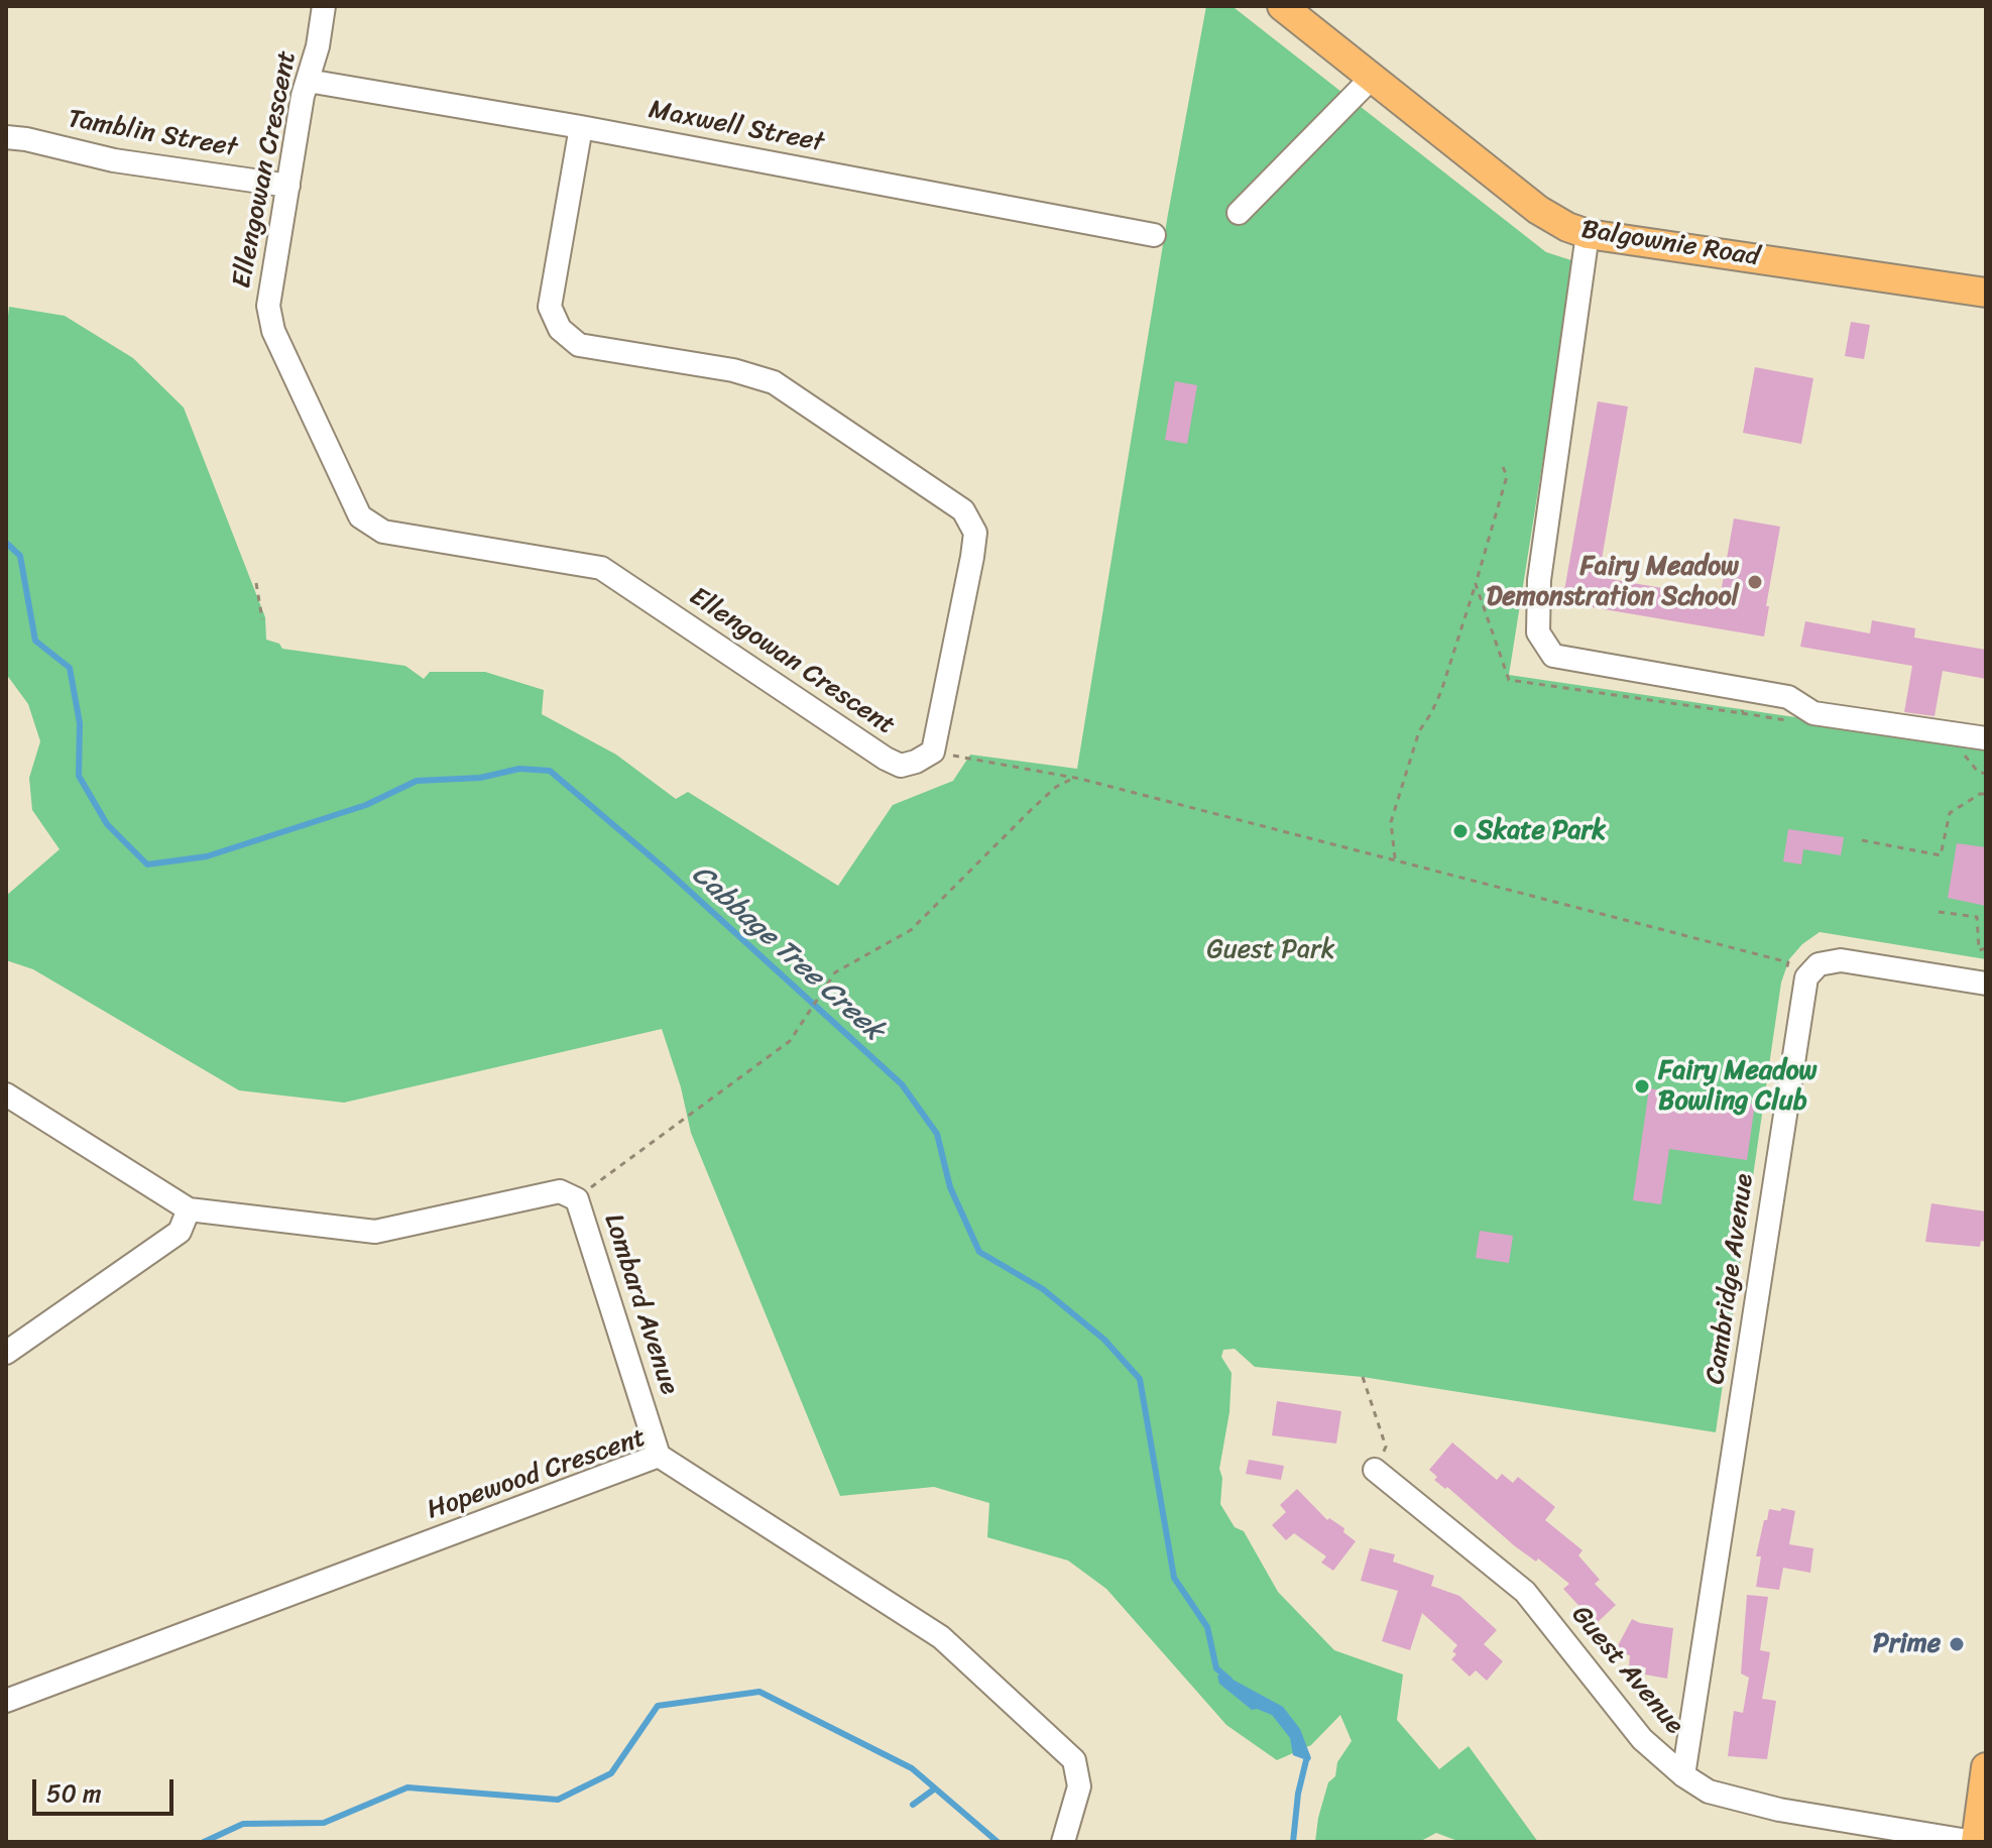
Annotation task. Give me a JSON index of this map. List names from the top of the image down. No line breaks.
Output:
{"streets":{"main road":["Balgownie Road"],"street":["Maxwell Street","Tamblin Street","Ellengowan Crescent","Cambridge Avenue","Lombard Avenue","Hopewood Crescent","Guest Avenue"]},"crossings":[["Maxwell Street","Ellengowan Crescent"],["Tamblin Street","Ellengowan Crescent"],["Cambridge Avenue","Guest Avenue"],["Lombard Avenue","Hopewood Crescent"]],"water":["Cabbage Tree Creek"],"parks":["Guest Park"],"places":["Fairy Meadow Demonstration School","Skate Park","Fairy Meadow Bowling Club","Prime"],"scale_bar":"50 m"}
